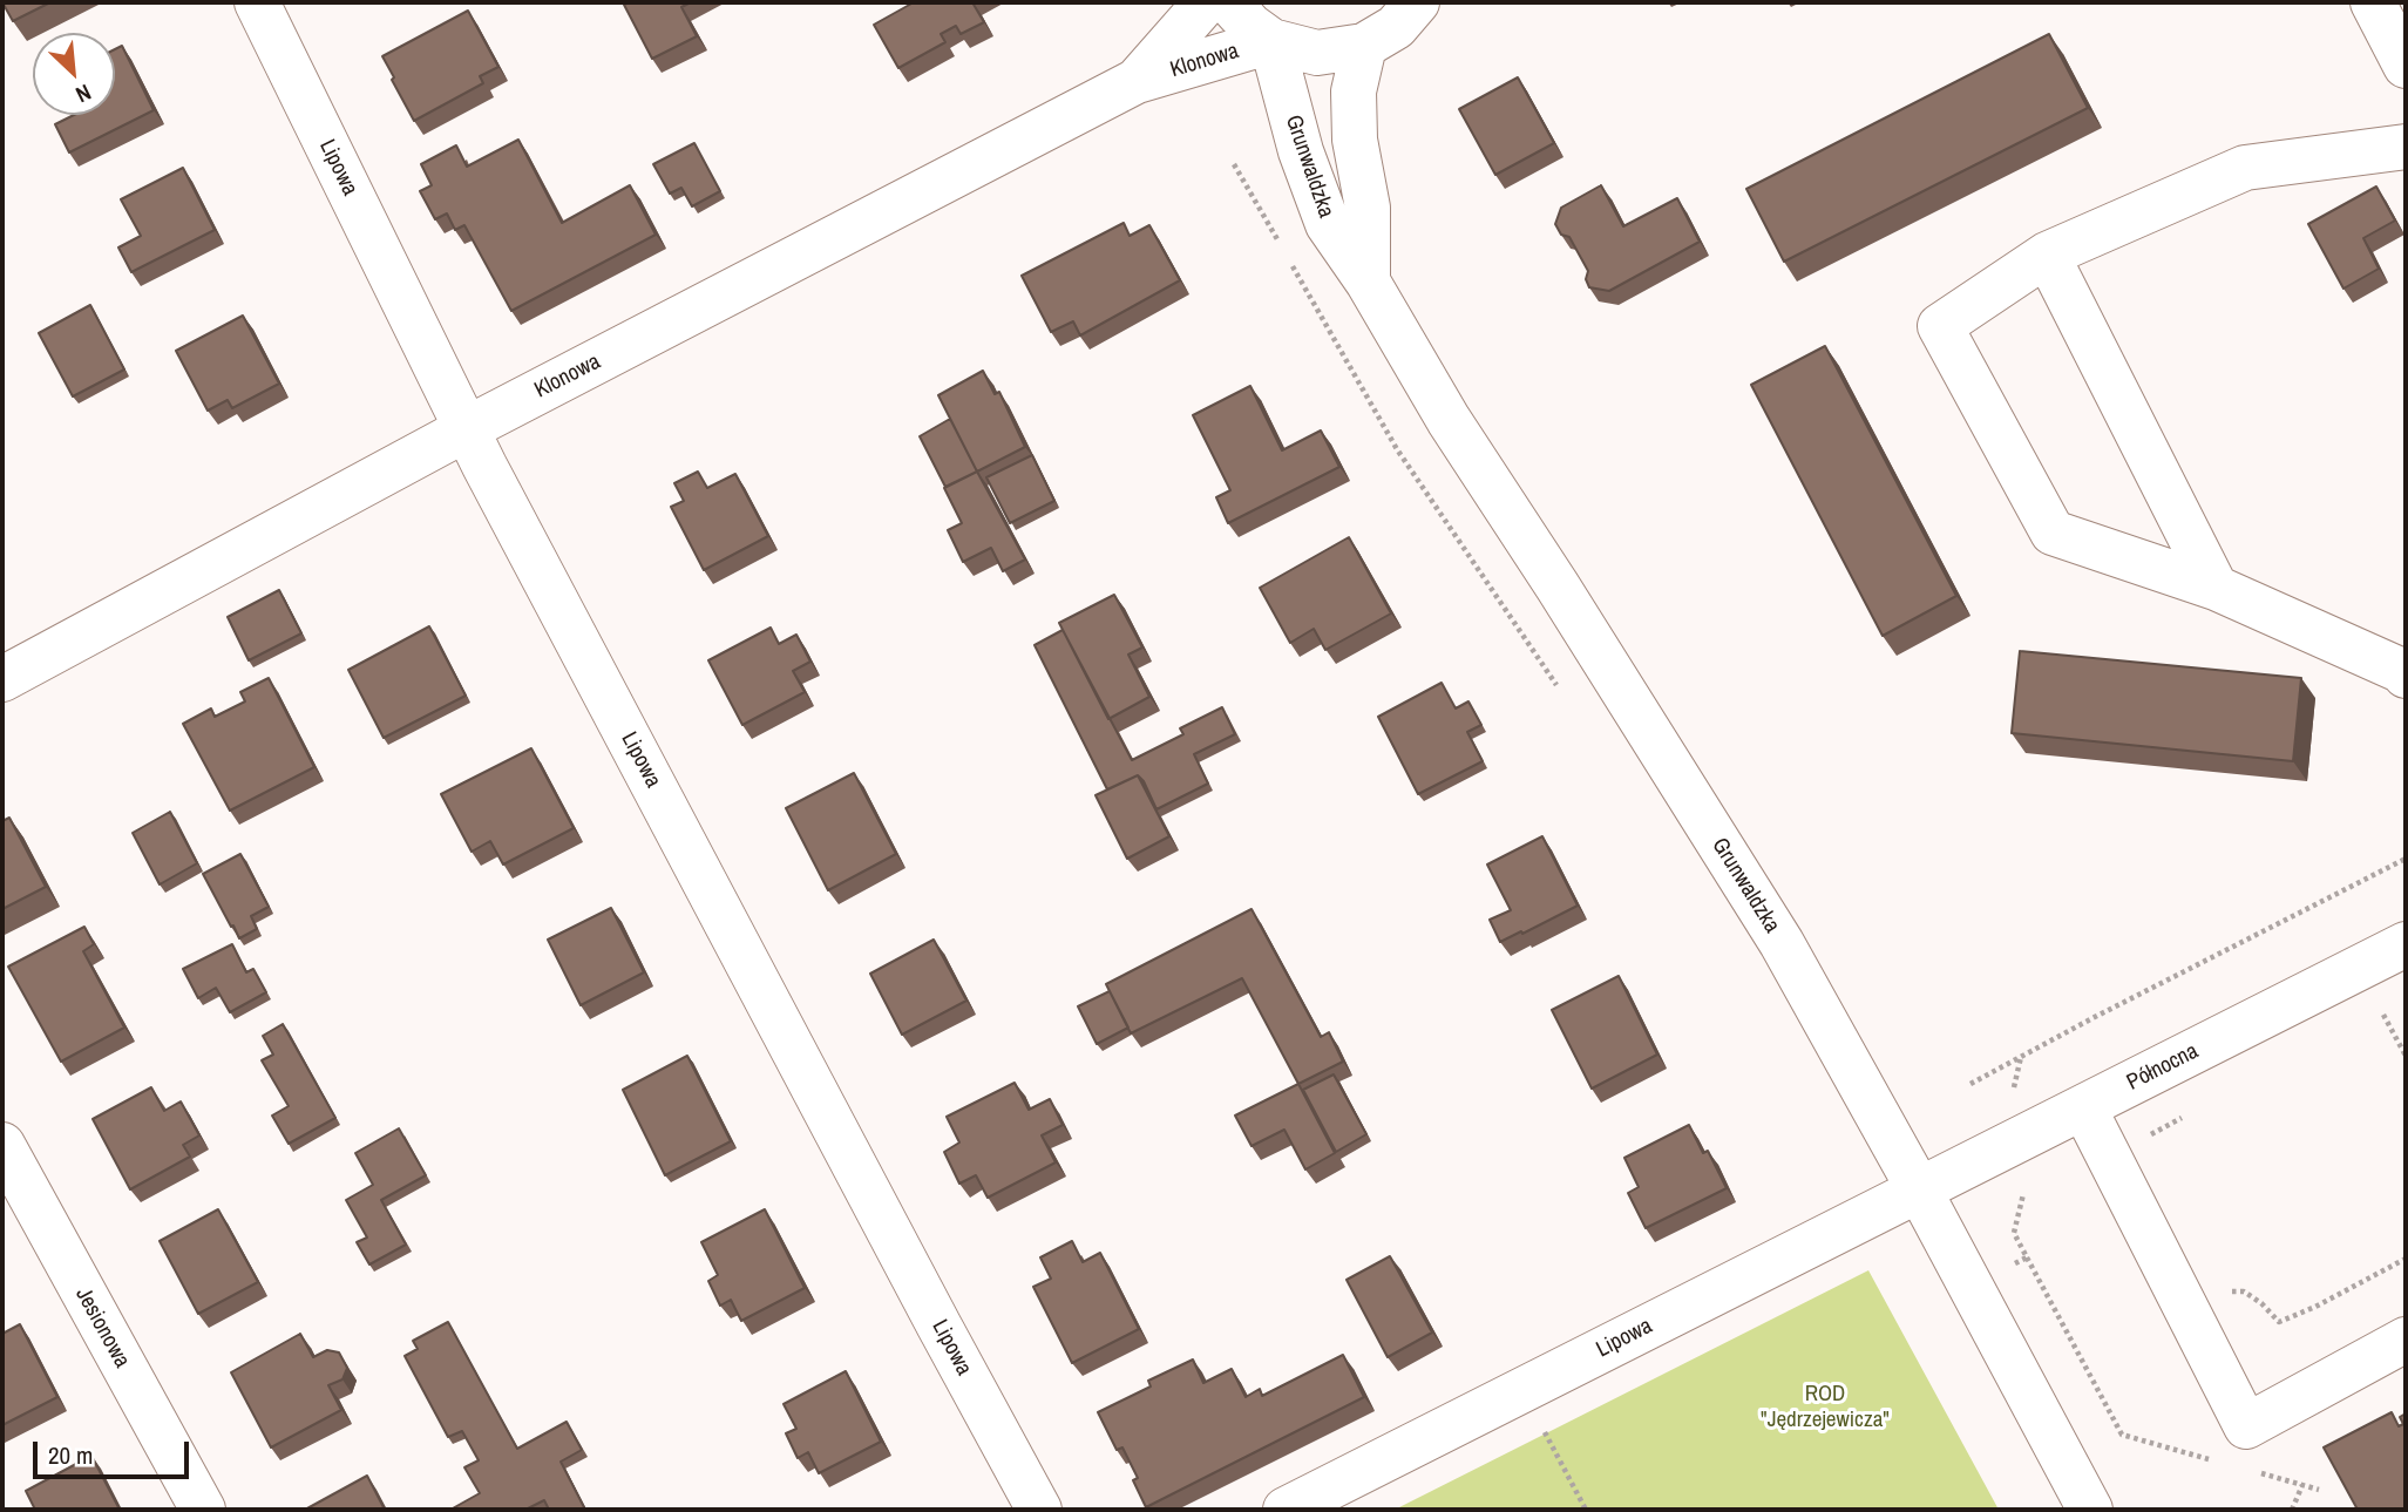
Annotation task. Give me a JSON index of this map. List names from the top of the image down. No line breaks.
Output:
{"streets":{"street":["Klonowa","Grunwaldzka","Lipowa","Północna","Jesionowa"]},"crossings":[["Klonowa","Grunwaldzka"],["Klonowa","Lipowa"],["Grunwaldzka","Lipowa"],["Grunwaldzka","Północna"],["Lipowa","Północna"]],"parks":["ROD \"Jędrzejewicza\""],"scale_bar":"20 m","north":"bottom right"}
